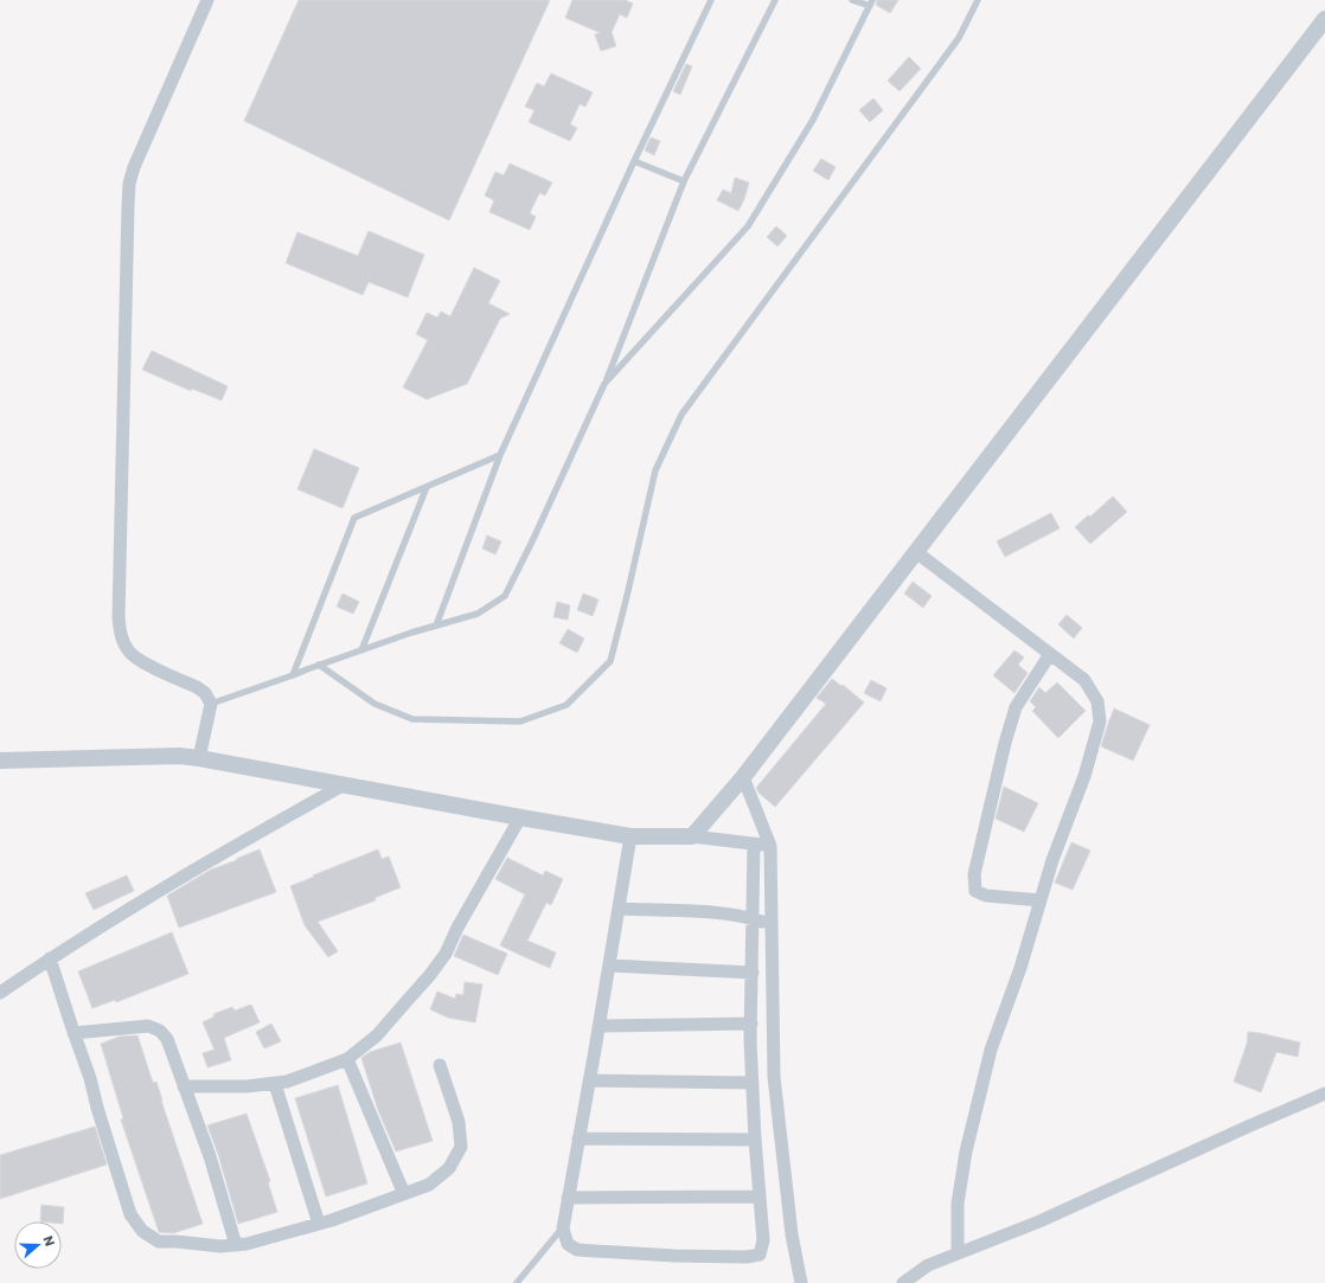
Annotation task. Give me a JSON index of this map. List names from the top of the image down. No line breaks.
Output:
{"north":"right"}
